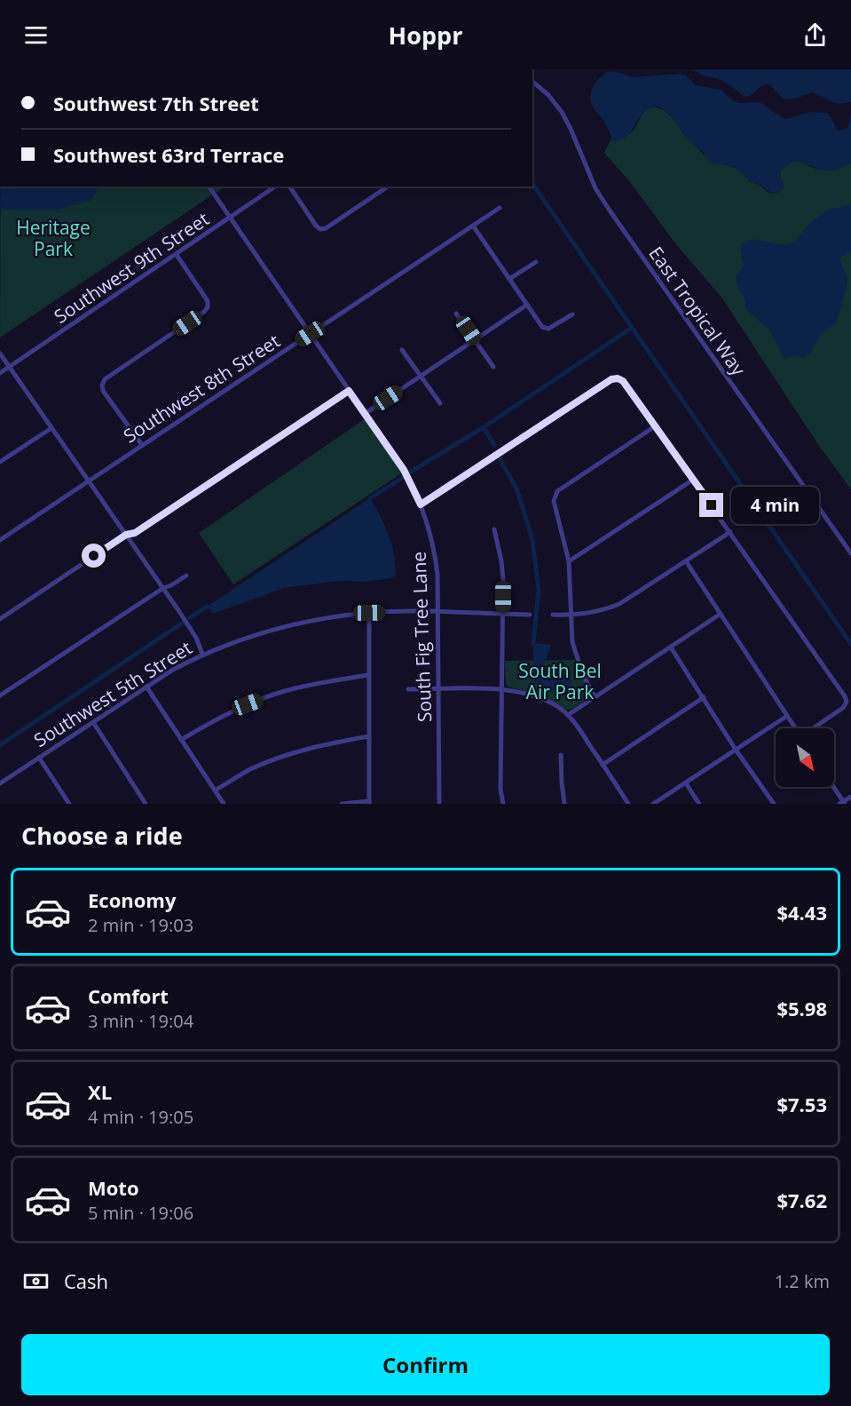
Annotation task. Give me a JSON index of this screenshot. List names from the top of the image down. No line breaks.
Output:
{"streets":{"street":["Southwest 9th Street","East Tropical Way","Southwest 8th Street","South Fig Tree Lane","Southwest 5th Street"]},"crossings":[["Southwest 9th Street","South Fig Tree Lane"],["Southwest 8th Street","South Fig Tree Lane"],["South Fig Tree Lane","Southwest 5th Street"]],"parks":["Heritage Park","South Bel Air Park"],"north":"bottom right","page":{"header":"Hoppr","banner":["Southwest 7th Street","Southwest 63rd Terrace"],"bubble":"4 min","heading":"Choose a ride","list":[{"name":"Economy","note":"2 min · 19:03","value":"$4.43"},{"name":"Comfort","note":"3 min · 19:04","value":"$5.98"},{"name":"XL","note":"4 min · 19:05","value":"$7.53"},{"name":"Moto","note":"5 min · 19:06","value":"$7.62"}],"pay":["Cash","1.2 km"],"buttons":"Confirm"}}
